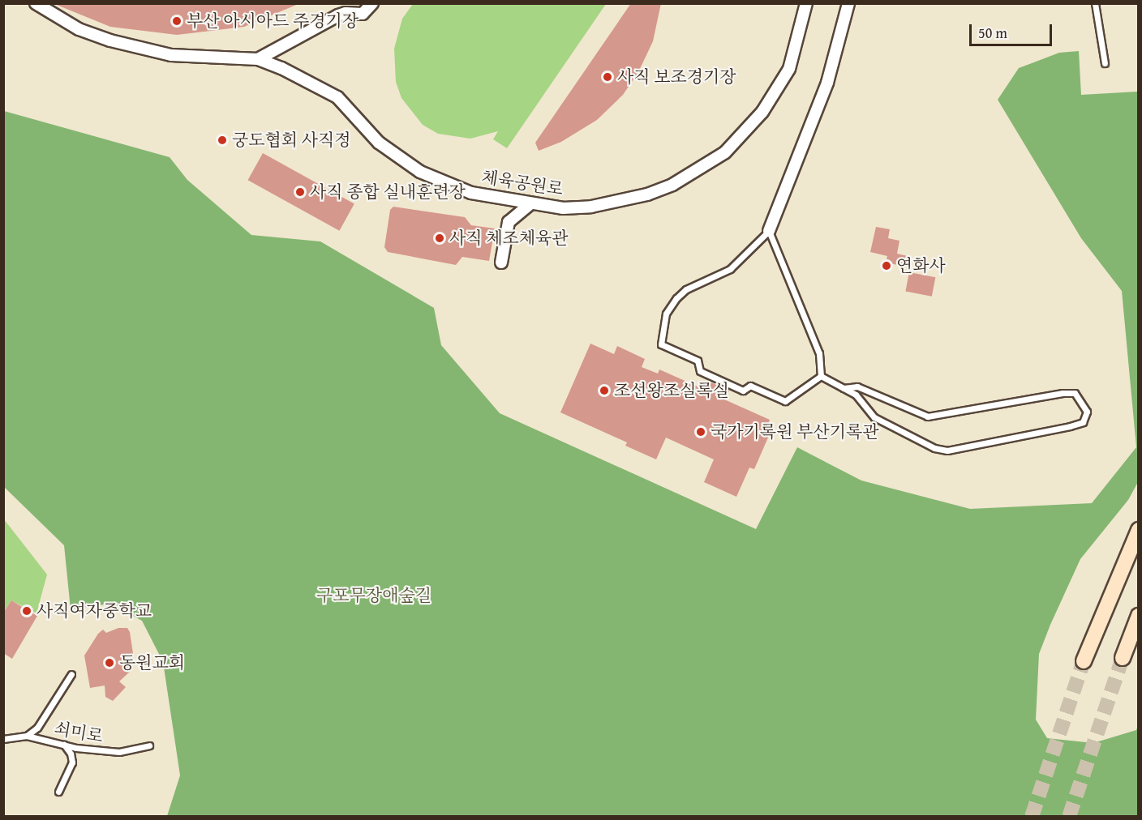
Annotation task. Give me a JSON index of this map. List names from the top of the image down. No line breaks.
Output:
{"streets":{"street":["체육공원로"],"lane":["쇠미로"]},"parks":["구포무장애숲길"],"places":["부산 아시아드 주경기장","사직 보조경기장","궁도협회 사직정","사직 종합 실내훈련장","사직 체조체육관","연화사","조선왕조실록실","국가기록원 부산기록관","사직여자중학교","동원교회"],"scale_bar":"50 m"}
